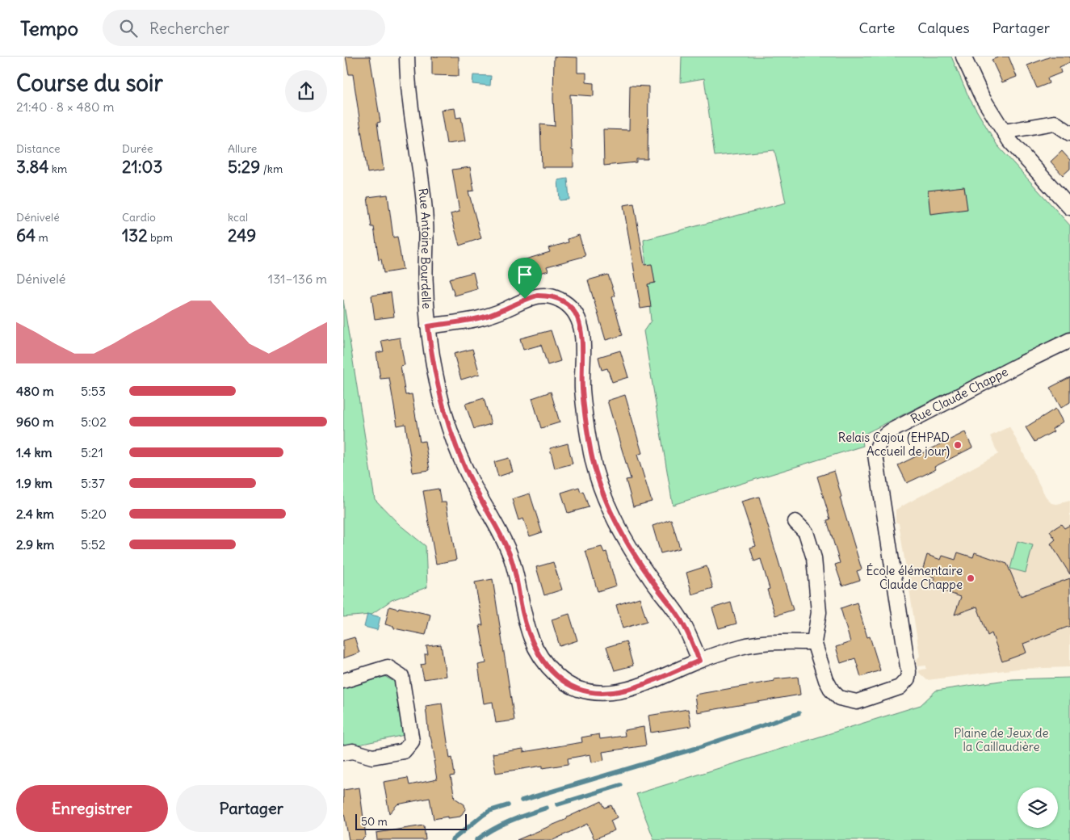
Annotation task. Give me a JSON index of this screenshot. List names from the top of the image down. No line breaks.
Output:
{"streets":{"street":["Rue Antoine Bourdelle","Rue Claude Chappe"]},"crossings":[["Rue Antoine Bourdelle","Rue Claude Chappe"]],"parks":["Plaine de Jeux de la Caillaudière"],"places":["Relais Cajou (EHPAD Accueil de jour)","École élémentaire Claude Chappe"],"scale_bar":"50 m","page":{"header":"Tempo","search":"Rechercher","nav":["Carte","Calques","Partager"],"heading":["Course du soir","21:40 · 8 × 480 m"],"stats":[["Distance","3.84 km"],["Durée","21:03"],["Allure","5:29 /km"],["Dénivelé","64 m"],["Cardio","132 bpm"],["kcal","249"]],"chart":["Dénivelé","131–136 m"],"list":[{"name":"480 m","note":"5:53"},{"name":"960 m","note":"5:02"},{"name":"1.4 km","note":"5:21"},{"name":"1.9 km","note":"5:37"},{"name":"2.4 km","note":"5:20"},{"name":"2.9 km","note":"5:52"}],"buttons":["Enregistrer","Partager"],"scale":"50 m"}}
